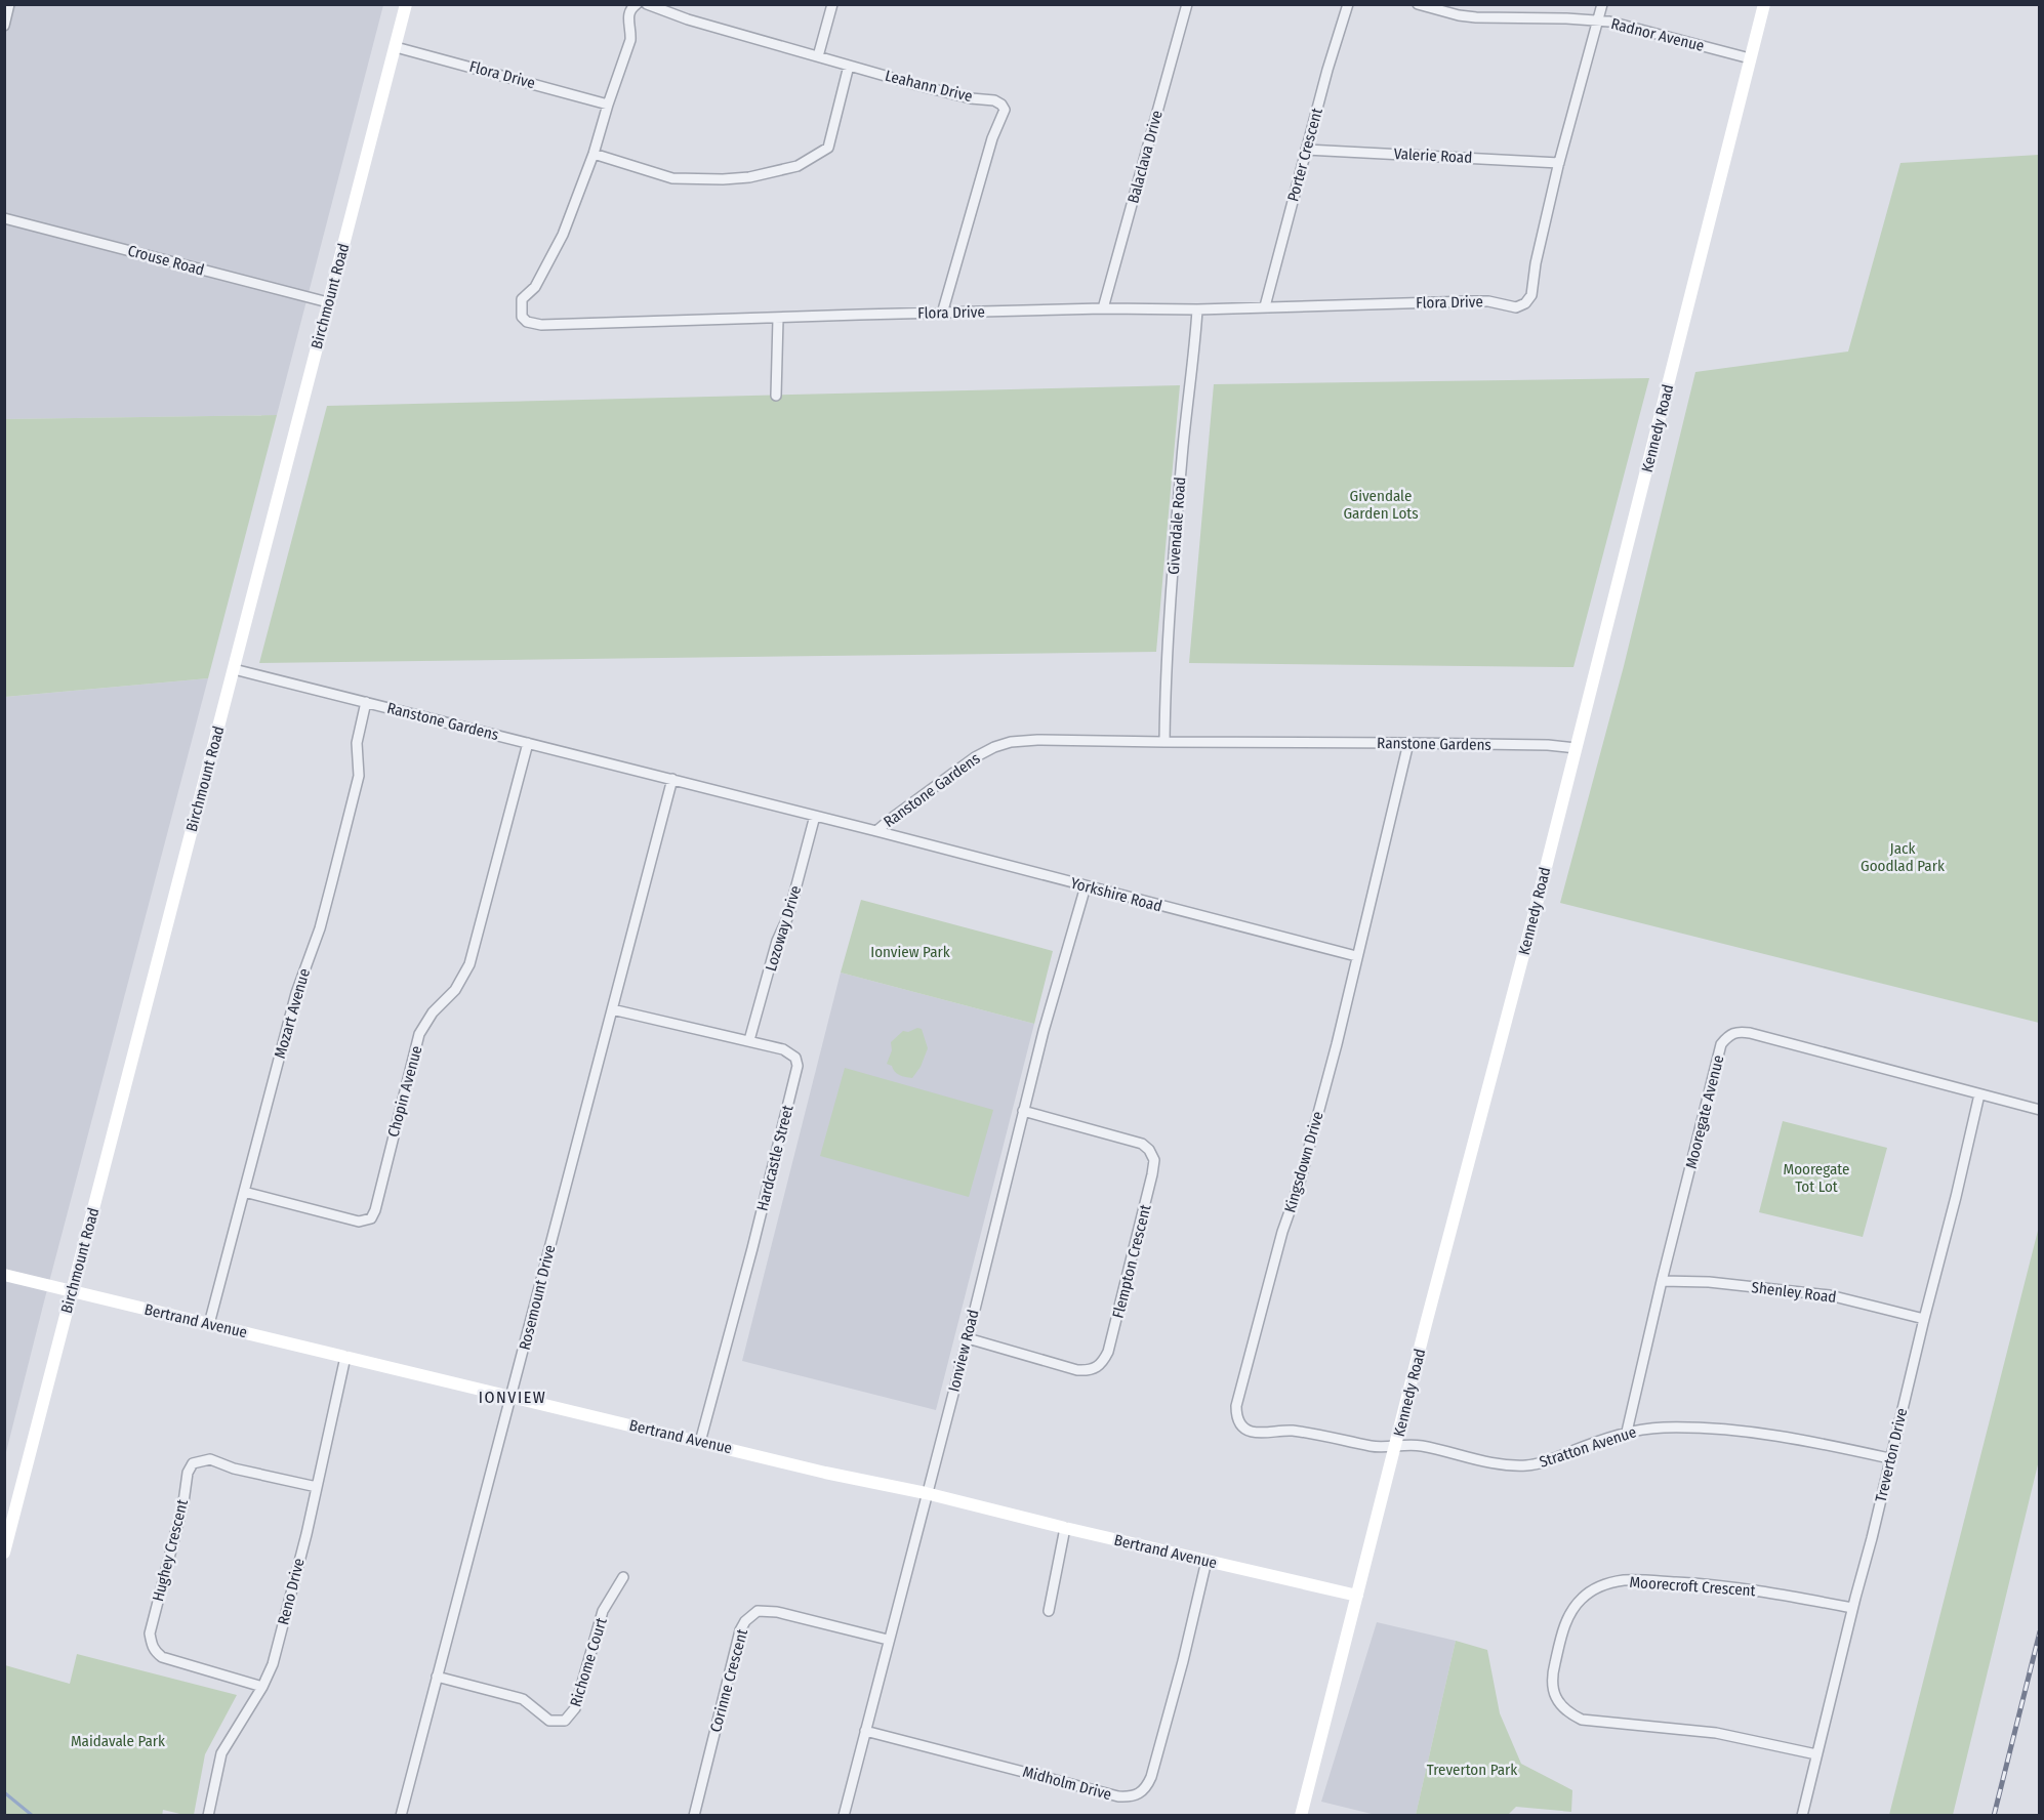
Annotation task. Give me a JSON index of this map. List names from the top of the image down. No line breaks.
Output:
{"streets":{"main road":["Birchmount Road","Kennedy Road","Bertrand Avenue"],"street":["Radnor Avenue","Flora Drive","Leahann Drive","Porter Crescent","Valerie Road","Balaclava Drive","Crouse Road","Givendale Road","Ranstone Gardens","Yorkshire Road","Lozoway Drive","Mozart Avenue","Chopin Avenue","Mooregate Avenue","Hardcastle Street","Kingsdown Drive","Flempton Crescent","Shenley Road","Rosemount Drive","Ionview Road","Stratton Avenue","Treverton Drive","Hughey Crescent","Moorecroft Crescent","Reno Drive","Richome Court","Corinne Crescent","Midholm Drive"]},"crossings":[["Radnor Avenue","Flora Drive"],["Radnor Avenue","Kennedy Road"],["Flora Drive","Leahann Drive"],["Flora Drive","Porter Crescent"],["Flora Drive","Valerie Road"],["Flora Drive","Balaclava Drive"],["Flora Drive","Birchmount Road"],["Flora Drive","Givendale Road"],["Porter Crescent","Valerie Road"],["Crouse Road","Birchmount Road"],["Birchmount Road","Ranstone Gardens"],["Birchmount Road","Bertrand Avenue"],["Kennedy Road","Ranstone Gardens"],["Kennedy Road","Kingsdown Drive"],["Kennedy Road","Bertrand Avenue"],["Kennedy Road","Stratton Avenue"],["Givendale Road","Ranstone Gardens"],["Ranstone Gardens","Yorkshire Road"],["Ranstone Gardens","Lozoway Drive"],["Ranstone Gardens","Mozart Avenue"],["Ranstone Gardens","Chopin Avenue"],["Ranstone Gardens","Kingsdown Drive"],["Ranstone Gardens","Rosemount Drive"],["Yorkshire Road","Kingsdown Drive"],["Yorkshire Road","Ionview Road"],["Lozoway Drive","Hardcastle Street"],["Mozart Avenue","Chopin Avenue"],["Mozart Avenue","Bertrand Avenue"],["Mooregate Avenue","Shenley Road"],["Mooregate Avenue","Stratton Avenue"],["Mooregate Avenue","Treverton Drive"],["Hardcastle Street","Rosemount Drive"],["Hardcastle Street","Bertrand Avenue"],["Kingsdown Drive","Stratton Avenue"],["Flempton Crescent","Ionview Road"],["Shenley Road","Treverton Drive"],["Rosemount Drive","Bertrand Avenue"],["Rosemount Drive","Richome Court"],["Bertrand Avenue","Ionview Road"],["Bertrand Avenue","Reno Drive"],["Bertrand Avenue","Midholm Drive"],["Ionview Road","Corinne Crescent"],["Ionview Road","Midholm Drive"],["Stratton Avenue","Treverton Drive"],["Treverton Drive","Moorecroft Crescent"],["Hughey Crescent","Reno Drive"]],"districts":["IONVIEW"],"parks":["Givendale Garden Lots","Jack Goodlad Park","Ionview Park","Mooregate Tot Lot","Maidavale Park","Treverton Park"]}
